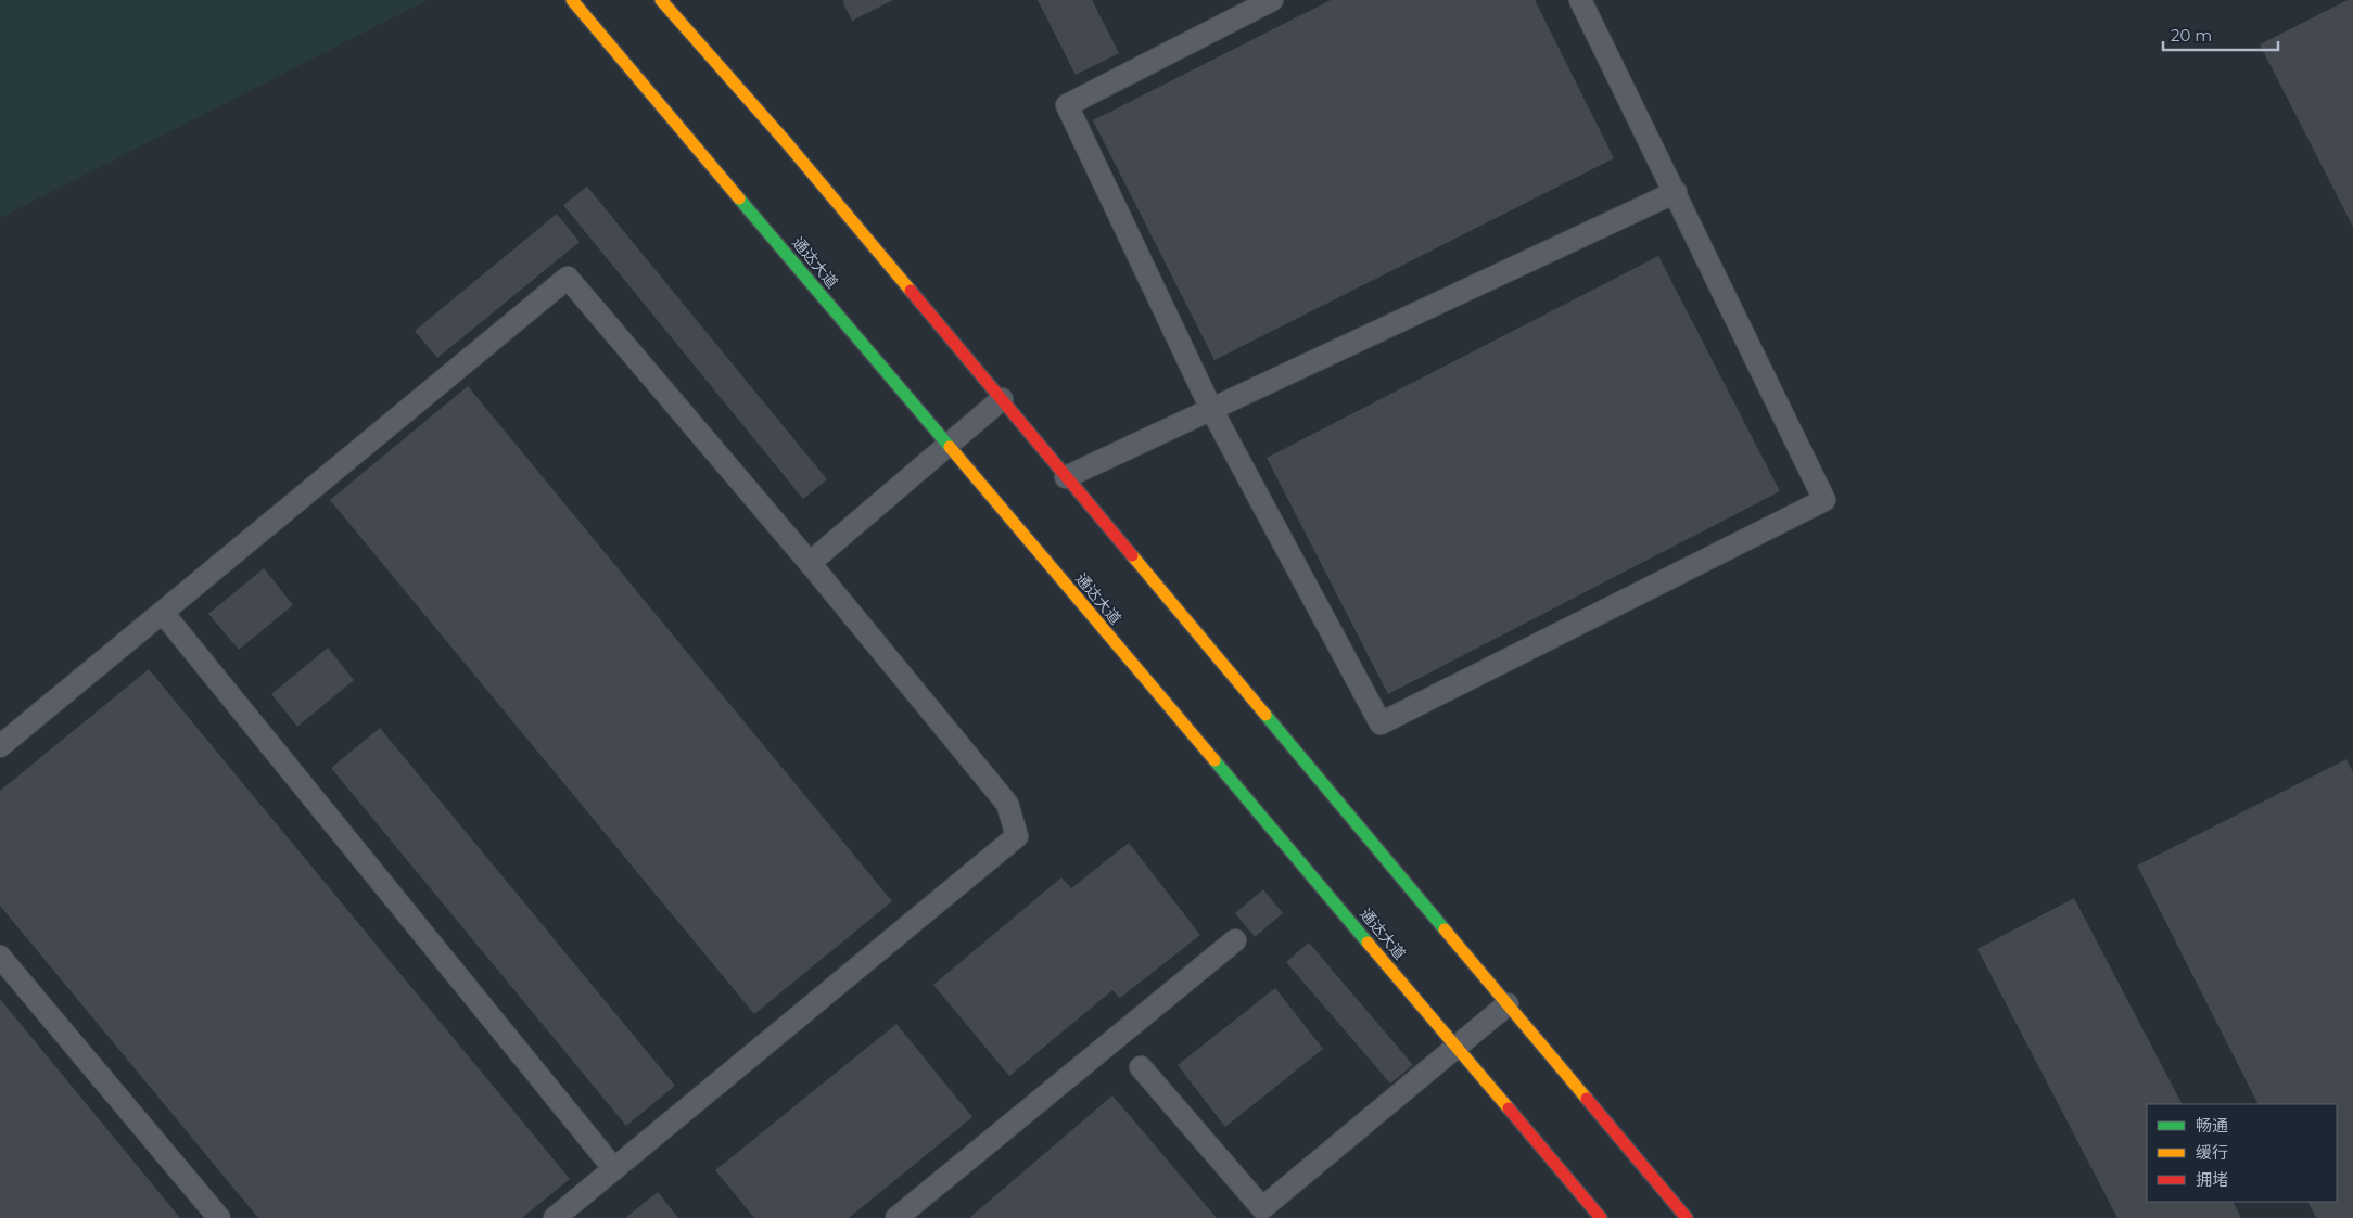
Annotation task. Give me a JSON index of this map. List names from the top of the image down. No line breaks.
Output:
{"streets":{"main road":["通达大道"]},"legend":["畅通","缓行","拥堵"],"scale_bar":"20 m"}
